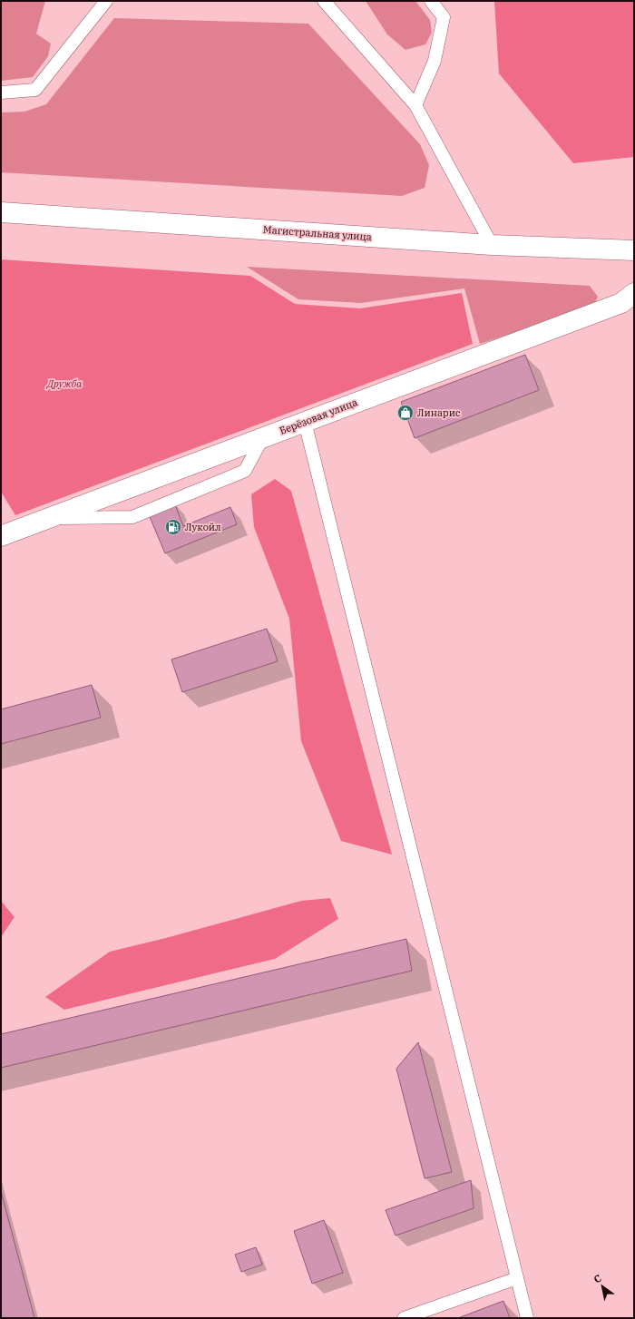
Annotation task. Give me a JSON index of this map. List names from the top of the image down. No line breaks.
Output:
{"streets":{"street":["Магистральная улица","Берёзовая улица"]},"parks":["Дружба"],"places":{"shop":["Линарис"],"fuel station":["Лукойл"]},"north":"top left"}
